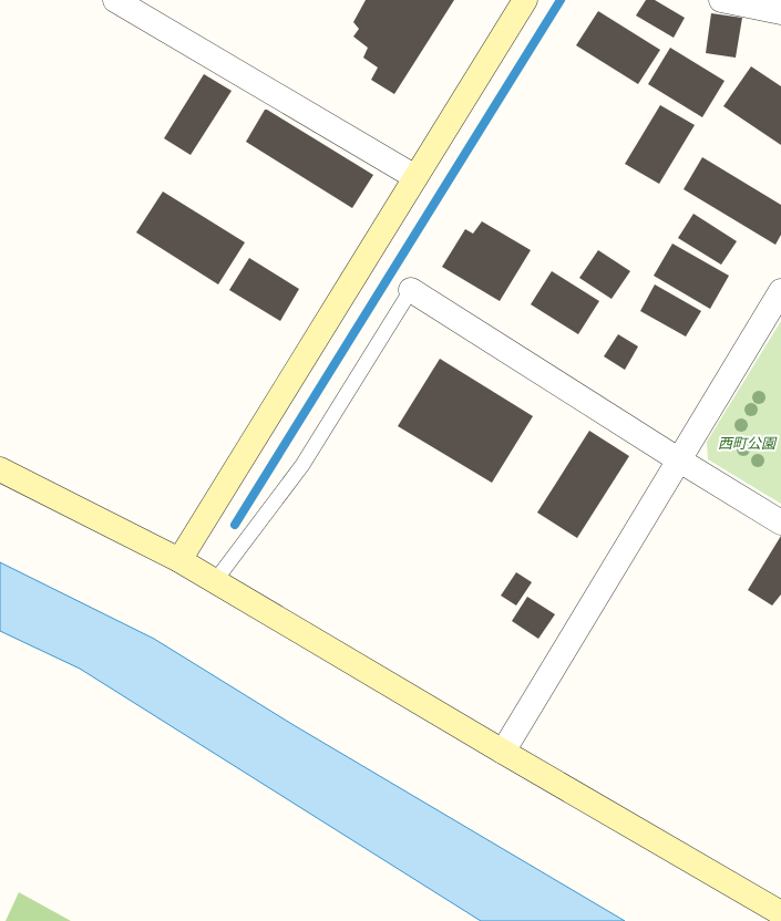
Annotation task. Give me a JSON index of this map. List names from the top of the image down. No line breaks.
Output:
{"parks":["西町公園"]}
